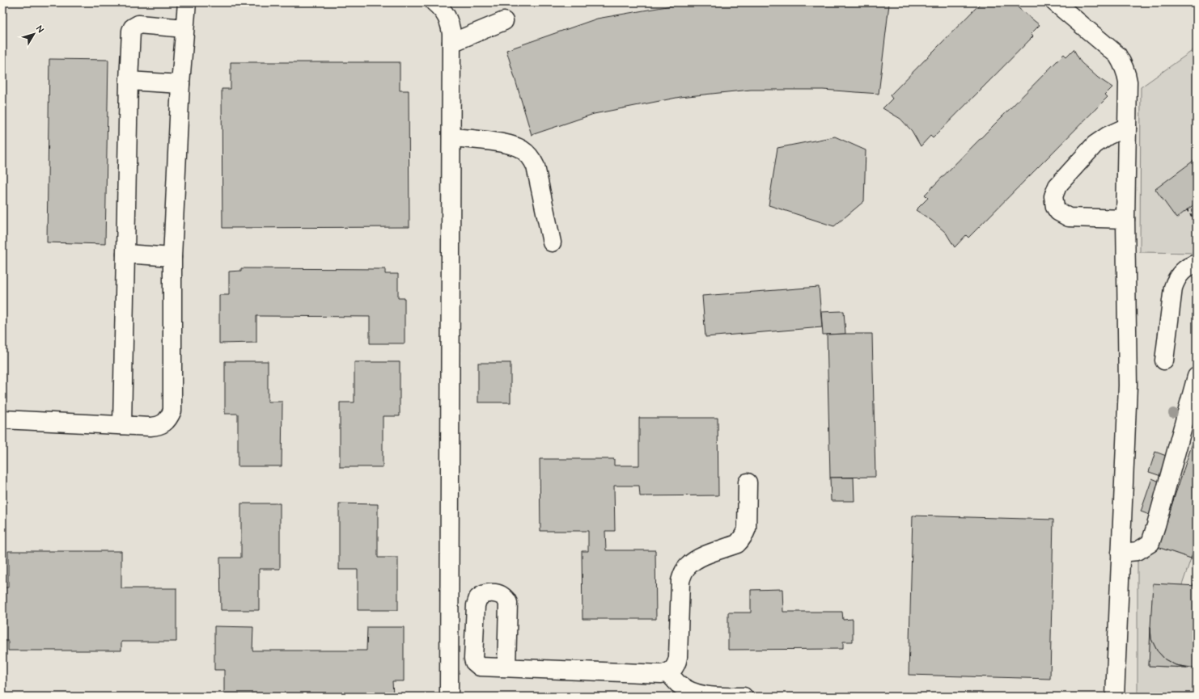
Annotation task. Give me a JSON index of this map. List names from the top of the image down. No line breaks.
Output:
{"north":"top right"}
